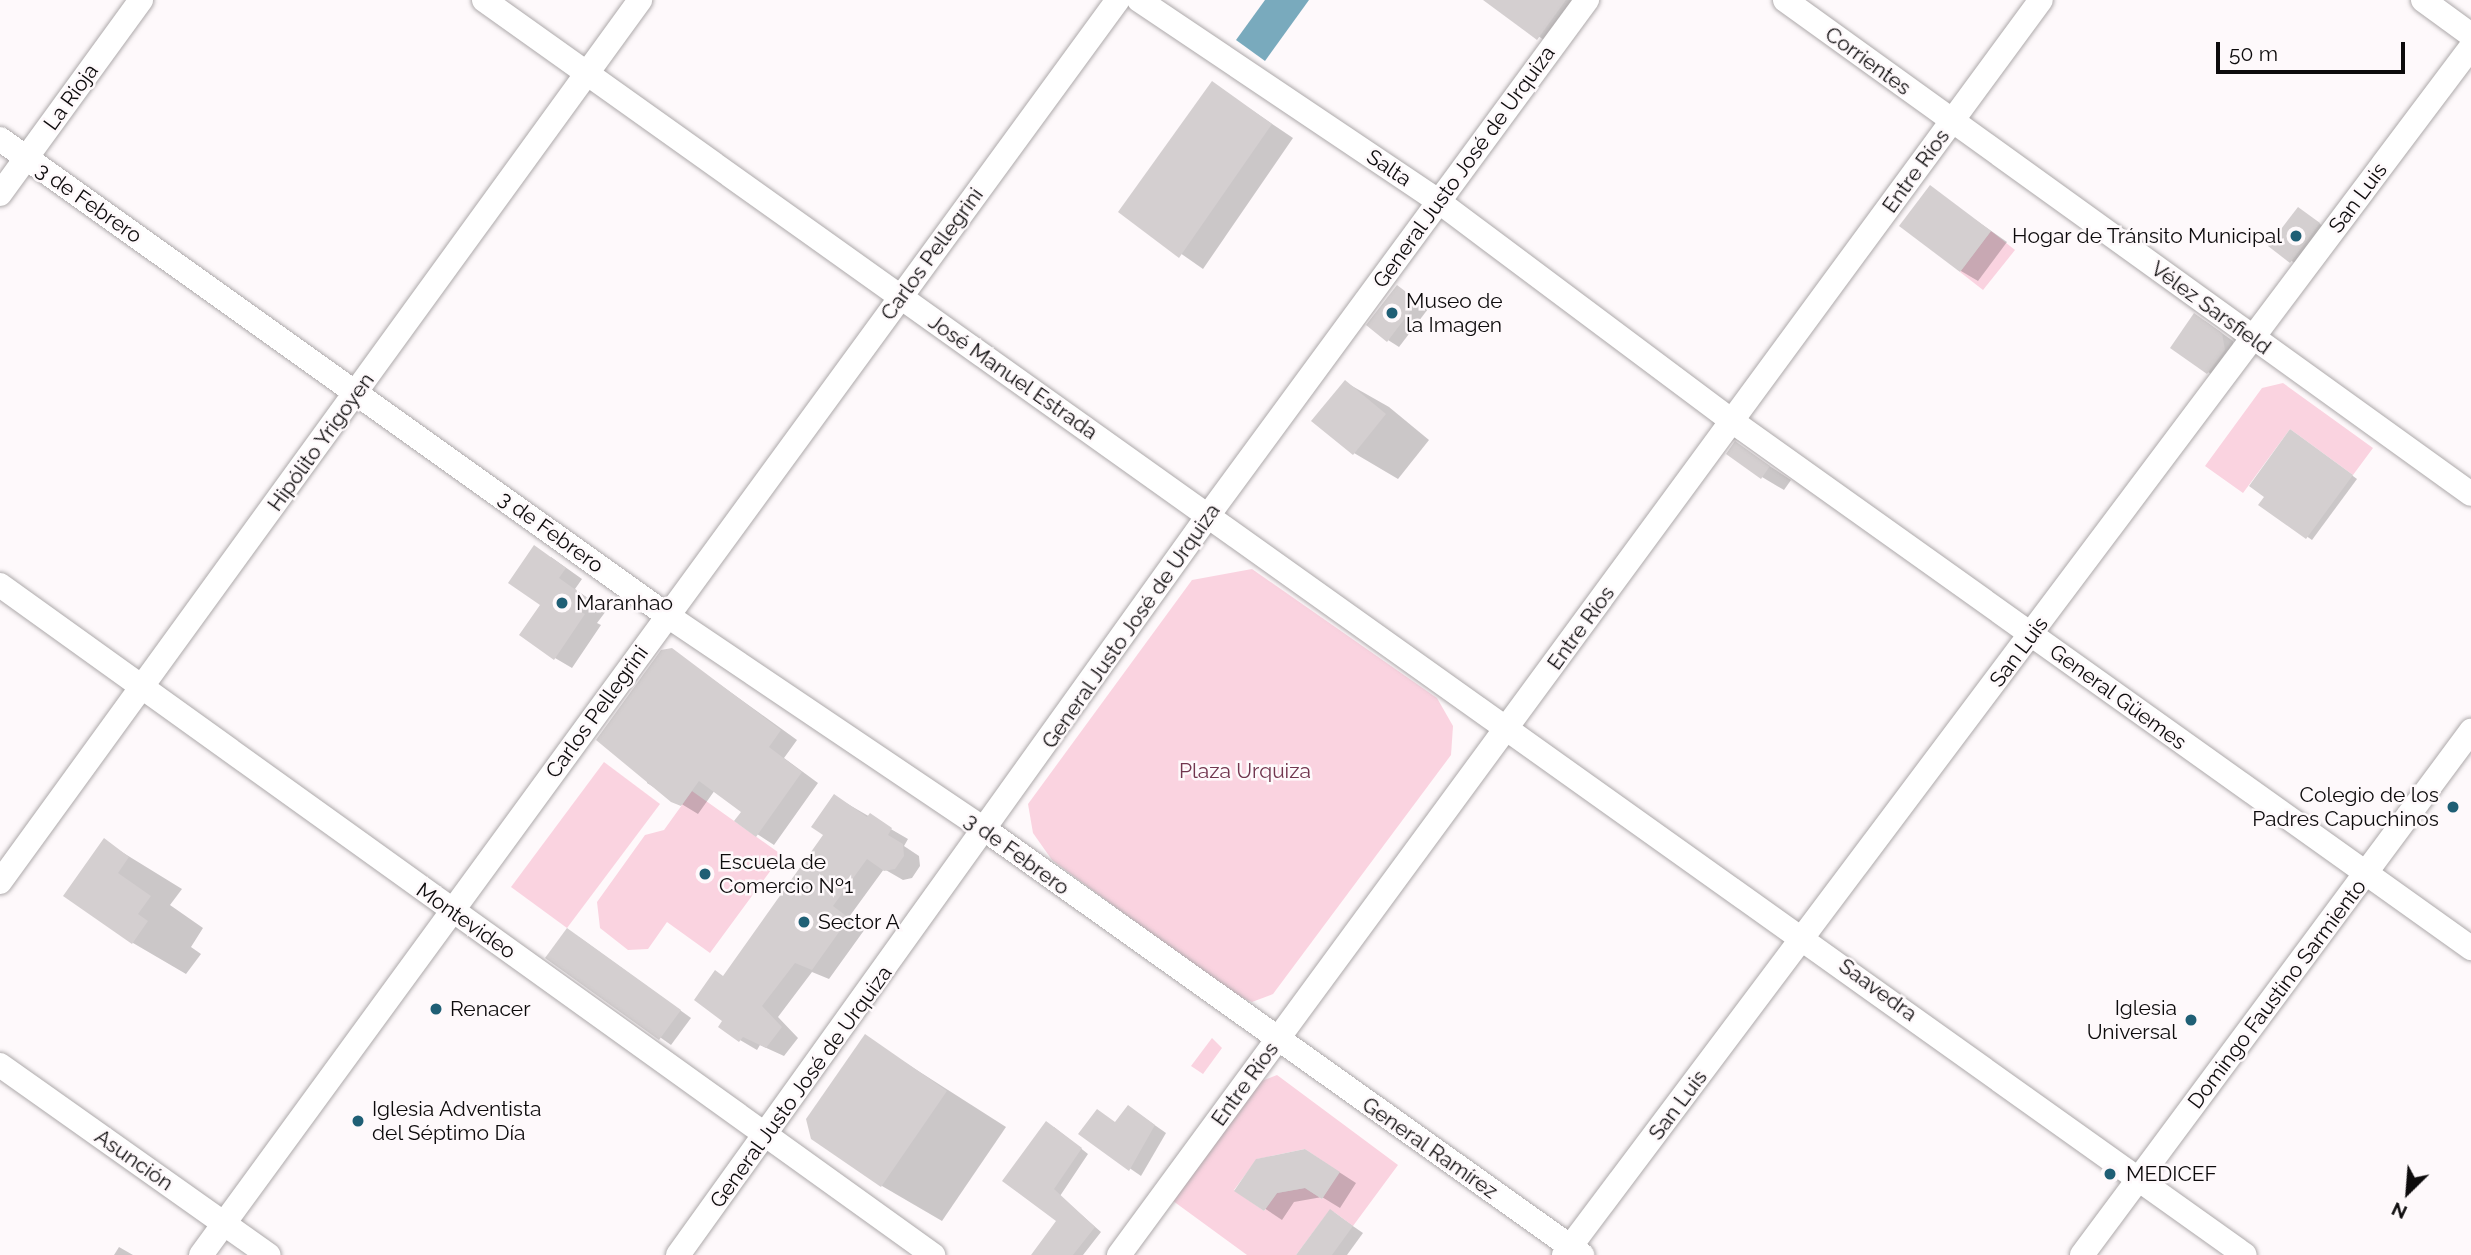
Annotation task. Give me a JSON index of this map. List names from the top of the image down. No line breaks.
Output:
{"streets":{"street":["Corrientes","La Rioja","General Justo José de Urquiza","Salta","Entre Ríos","San Luis","3 de Febrero","Carlos Pellegrini","Vélez Sarsfield","José Manuel Estrada","Hipólito Yrigoyen","General Güemes","Montevideo","Saavedra","Domingo Faustino Sarmiento","General Ramírez","Asunción"]},"crossings":[["Corrientes","Entre Ríos"],["Corrientes","Vélez Sarsfield"],["La Rioja","3 de Febrero"],["General Justo José de Urquiza","Salta"],["General Justo José de Urquiza","3 de Febrero"],["General Justo José de Urquiza","José Manuel Estrada"],["General Justo José de Urquiza","Montevideo"],["Salta","Entre Ríos"],["Salta","General Güemes"],["Entre Ríos","3 de Febrero"],["Entre Ríos","Vélez Sarsfield"],["Entre Ríos","José Manuel Estrada"],["Entre Ríos","General Güemes"],["Entre Ríos","Saavedra"],["Entre Ríos","General Ramírez"],["San Luis","Vélez Sarsfield"],["San Luis","General Güemes"],["San Luis","Saavedra"],["San Luis","General Ramírez"],["3 de Febrero","Carlos Pellegrini"],["3 de Febrero","Hipólito Yrigoyen"],["3 de Febrero","General Ramírez"],["Carlos Pellegrini","José Manuel Estrada"],["Carlos Pellegrini","Montevideo"],["Carlos Pellegrini","Asunción"],["José Manuel Estrada","Hipólito Yrigoyen"],["José Manuel Estrada","Saavedra"],["Hipólito Yrigoyen","Montevideo"],["General Güemes","Domingo Faustino Sarmiento"],["Saavedra","Domingo Faustino Sarmiento"]],"parks":["Plaza Urquiza"],"places":["Hogar de Tránsito Municipal","Museo de la Imagen","Maranhao","Colegio de los Padres Capuchinos","Escuela de Comercio Nº1","Sector A","Renacer","Iglesia Universal","Iglesia Adventista del Séptimo Día","MEDICEF"],"scale_bar":"50 m","north":"bottom left"}
